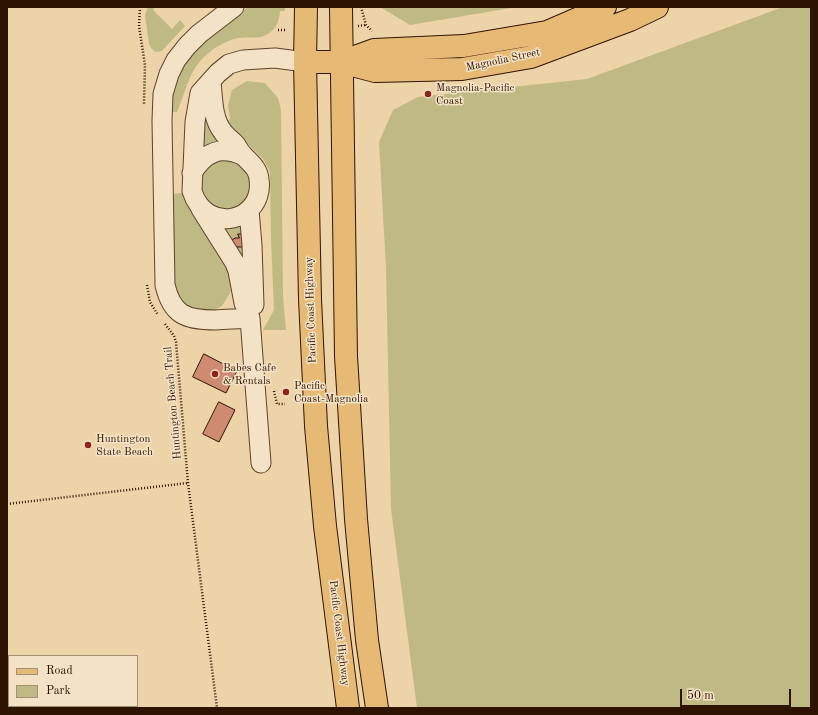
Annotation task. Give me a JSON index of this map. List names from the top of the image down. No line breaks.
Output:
{"streets":{"main road":["Magnolia Street","Pacific Coast Highway"],"path":["Huntington Beach Trail"]},"crossings":[["Magnolia Street","Pacific Coast Highway"]],"places":["Magnolia-Pacific Coast","Babes Cafe & Rentals","Pacific Coast-Magnolia","Huntington State Beach"],"legend":["Road","Park"],"scale_bar":"50 m"}
